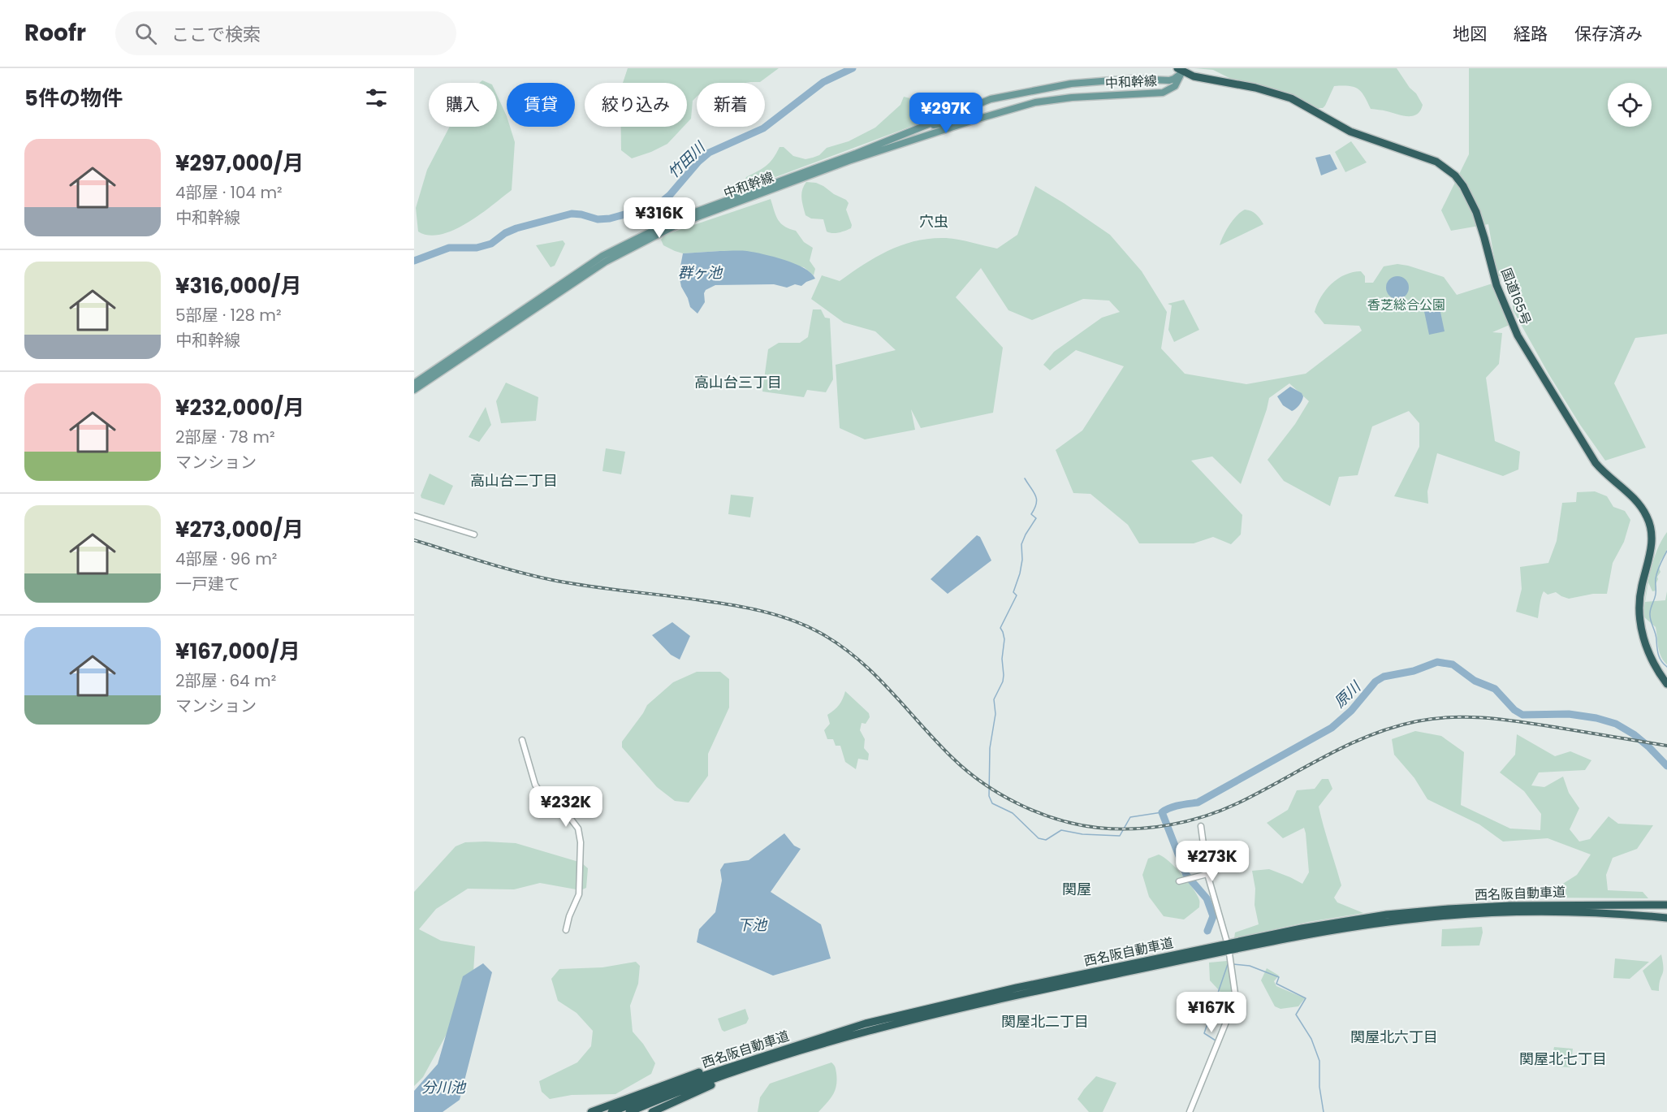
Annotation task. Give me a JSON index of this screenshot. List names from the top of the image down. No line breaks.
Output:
{"streets":{"highway":["国道165号","西名阪自動車道"],"main road":["中和幹線"]},"crossings":[["中和幹線","国道165号"]],"districts":["穴虫","高山台三丁目","高山台二丁目","関屋","関屋北二丁目","関屋北六丁目","関屋北七丁目"],"water":["竹田川","群ヶ池","原川","下池","分川池"],"parks":["香芝総合公園"],"page":{"header":"Roofr","search":"ここで検索","nav":["地図","経路","保存済み"],"heading":"5件の物件","chip":["購入","賃貸","絞り込み","新着"],"price":["¥297K","¥316K","¥232K","¥273K","¥167K"],"list":[{"name":"¥297,000/月","note":"4部屋 · 104 m² · 中和幹線"},{"name":"¥316,000/月","note":"5部屋 · 128 m² · 中和幹線"},{"name":"¥232,000/月","note":"2部屋 · 78 m² · マンション"},{"name":"¥273,000/月","note":"4部屋 · 96 m² · 一戸建て"},{"name":"¥167,000/月","note":"2部屋 · 64 m² · マンション"}]}}
